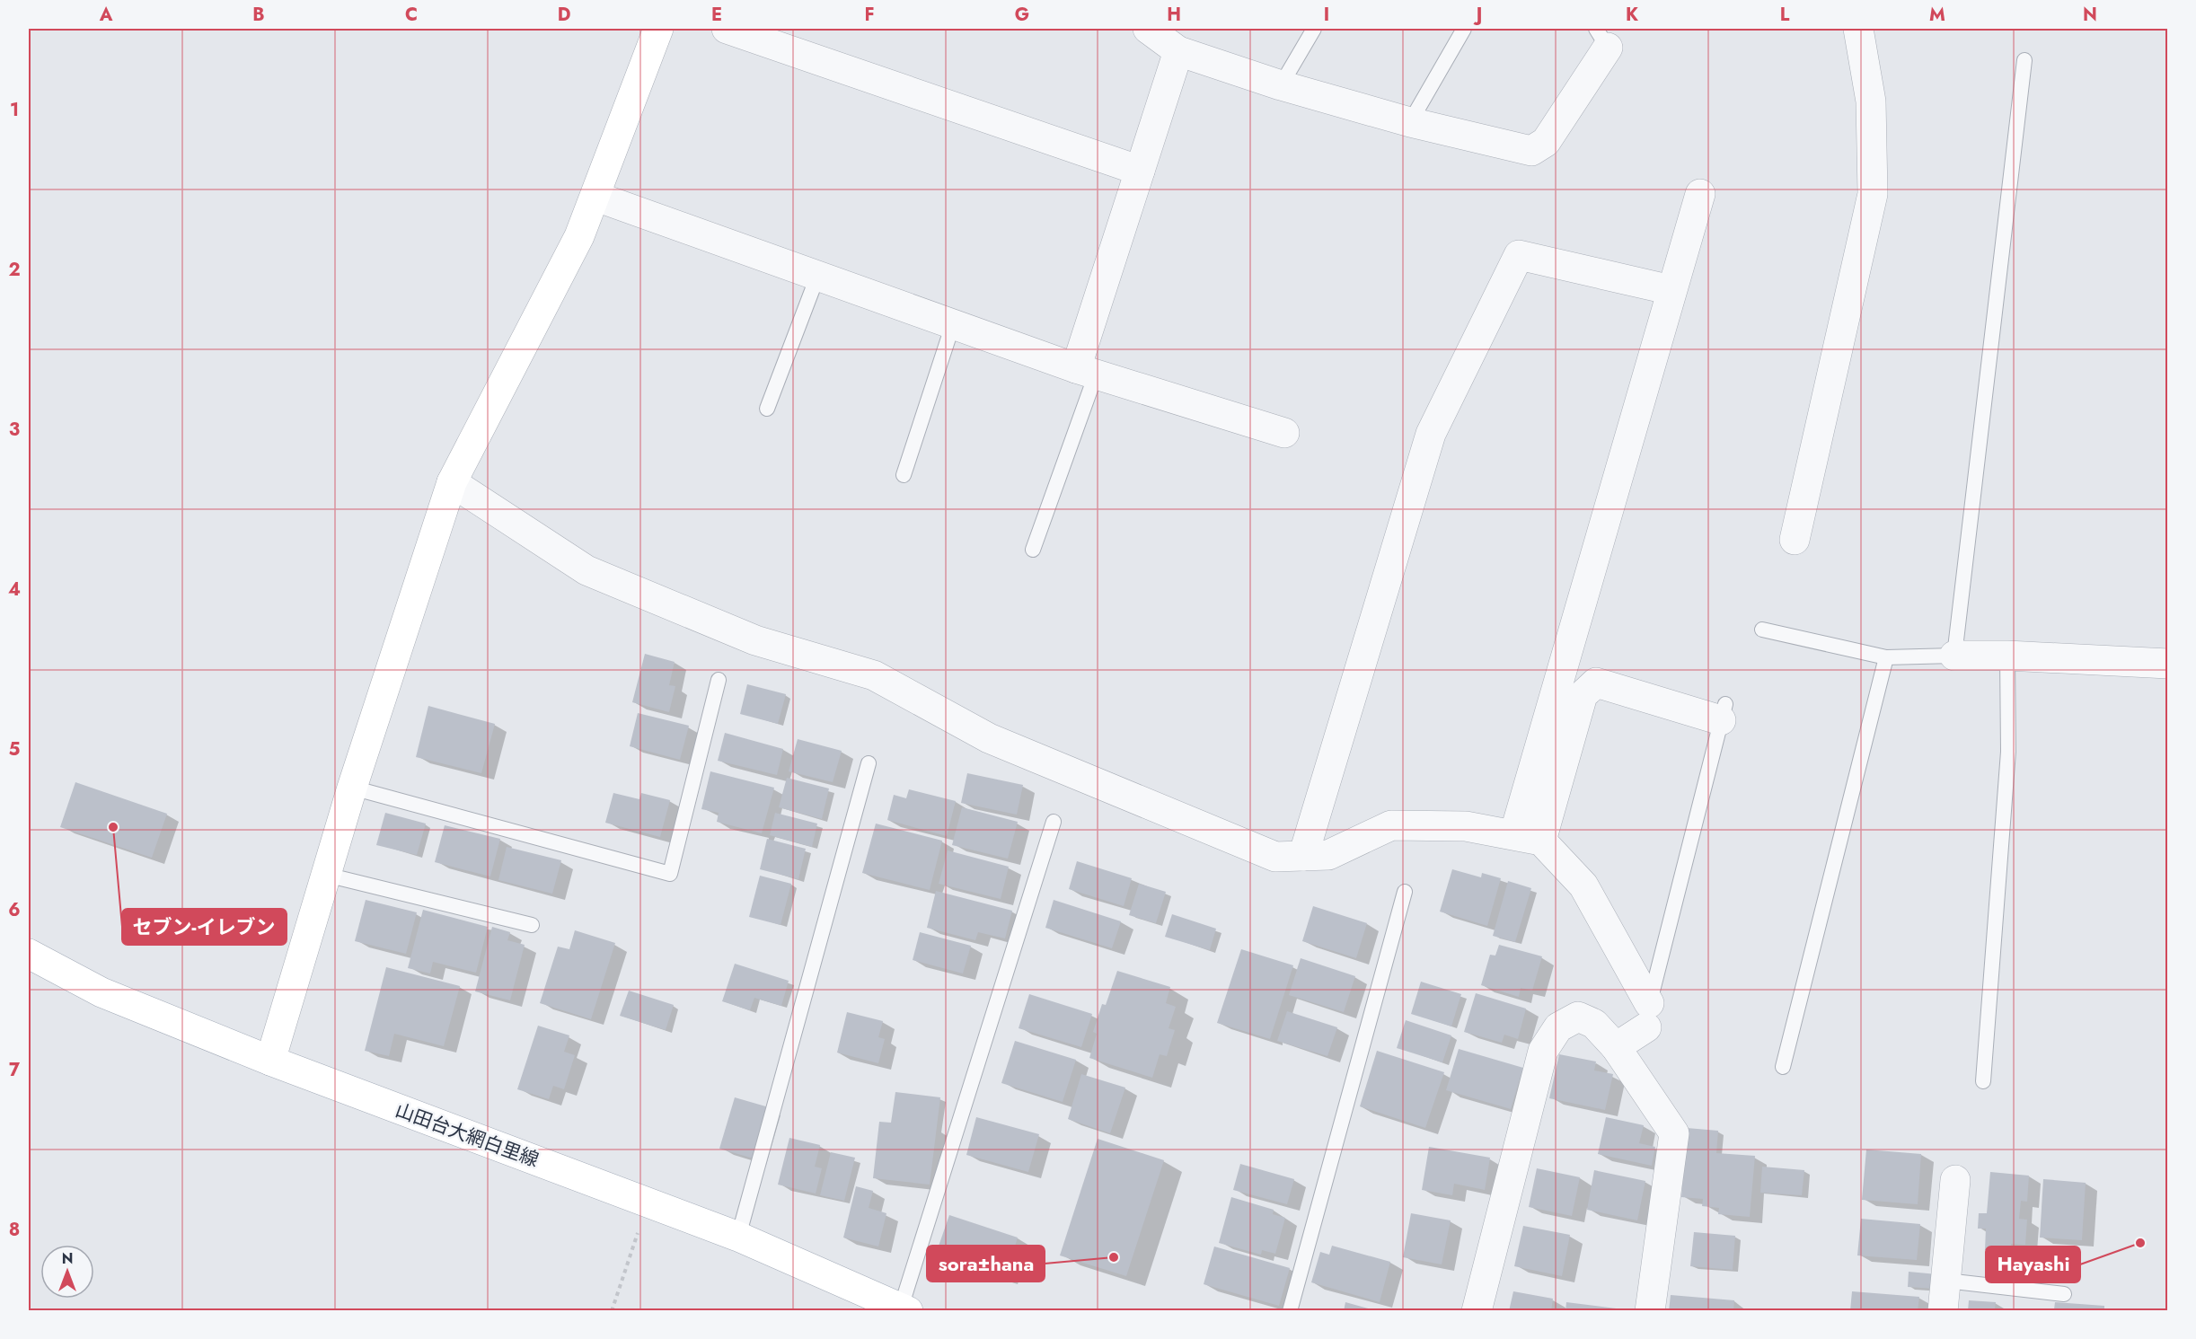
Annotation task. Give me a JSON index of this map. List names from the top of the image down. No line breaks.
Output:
{"streets":{"street":["山田台大網白里線"]},"places":["セブン-イレブン","Hayashi","sora±hana"],"north":"top","grid":{"columns":["A","B","C","D","E","F","G","H","I","J","K","L","M","N"],"rows":["1","2","3","4","5","6","7","8"]}}
